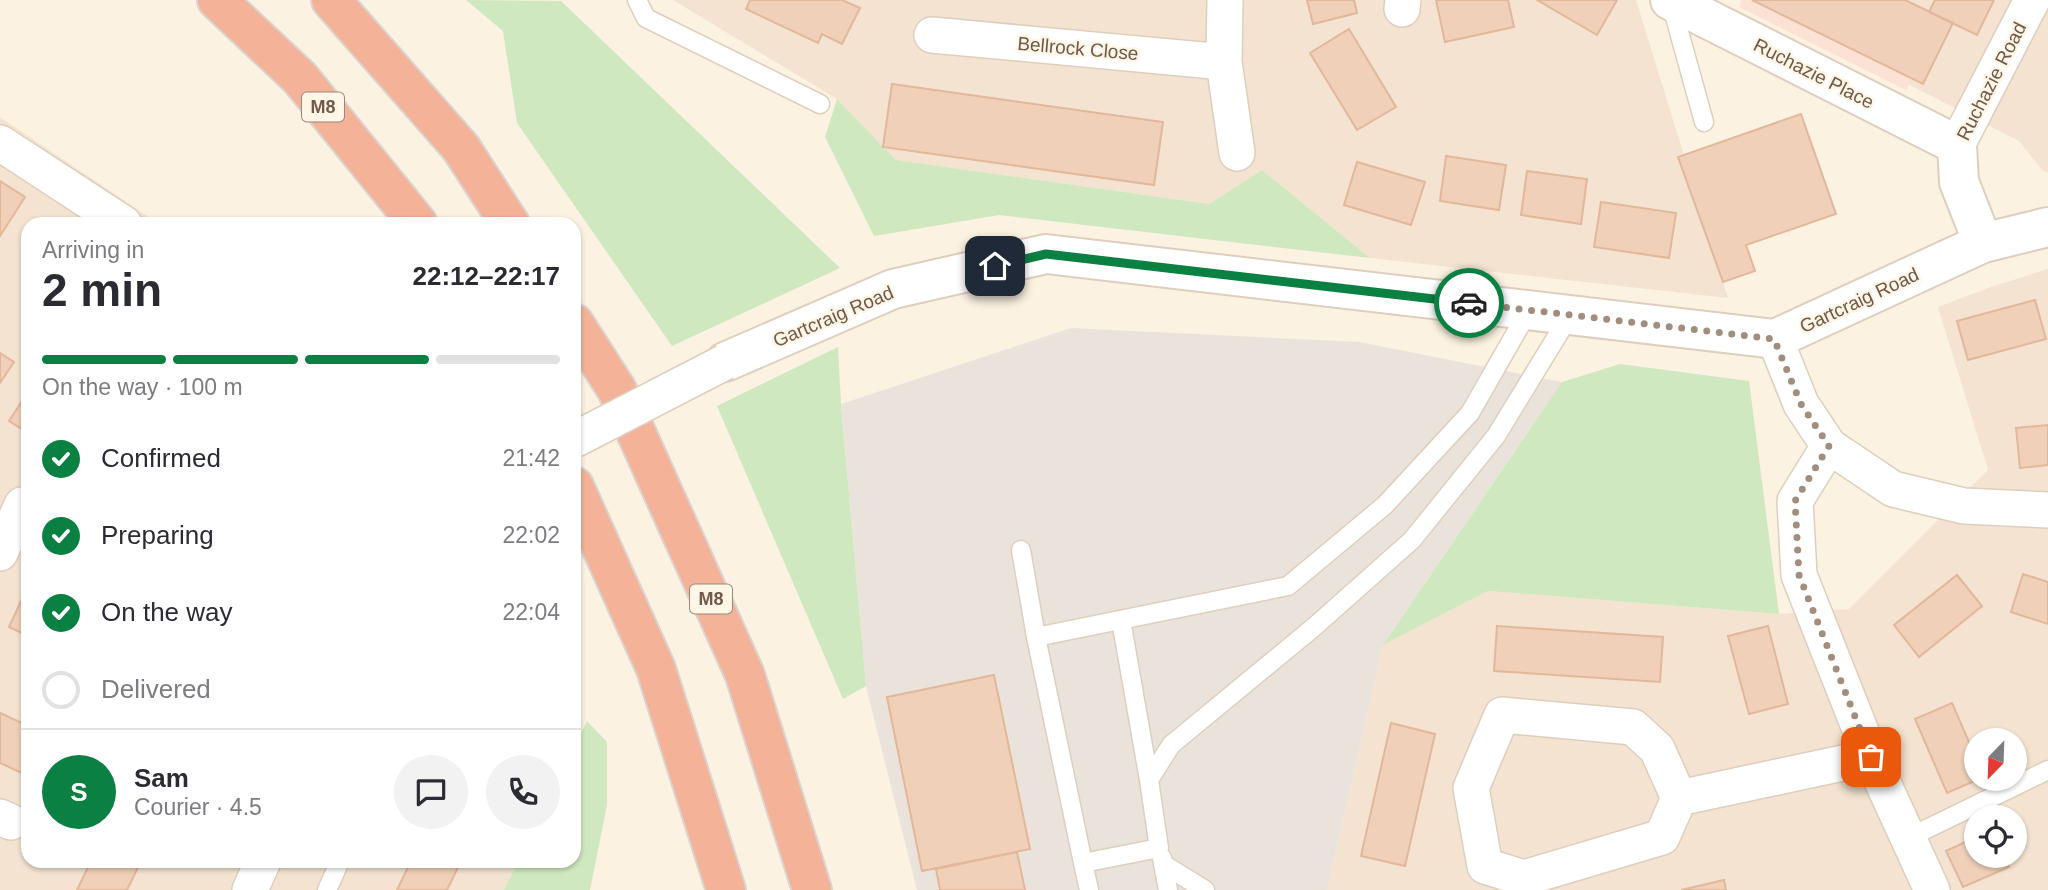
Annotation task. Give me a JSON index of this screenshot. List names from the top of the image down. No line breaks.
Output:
{"streets":{"highway":["M8"],"street":["Bellrock Close","Ruchazie Place","Ruchazie Road","Gartcraig Road"]},"crossings":[["Ruchazie Place","Ruchazie Road"],["Ruchazie Road","Gartcraig Road"]],"north":"bottom left","page":{"heading":["2 min","Arriving in","22:12–22:17"],"panel":["Sam","Courier · 4.5"],"bar":"On the way · 100 m","list":[["Confirmed","21:42"],["Preparing","22:02"],["On the way","22:04"],"Delivered"],"round":"S"}}
